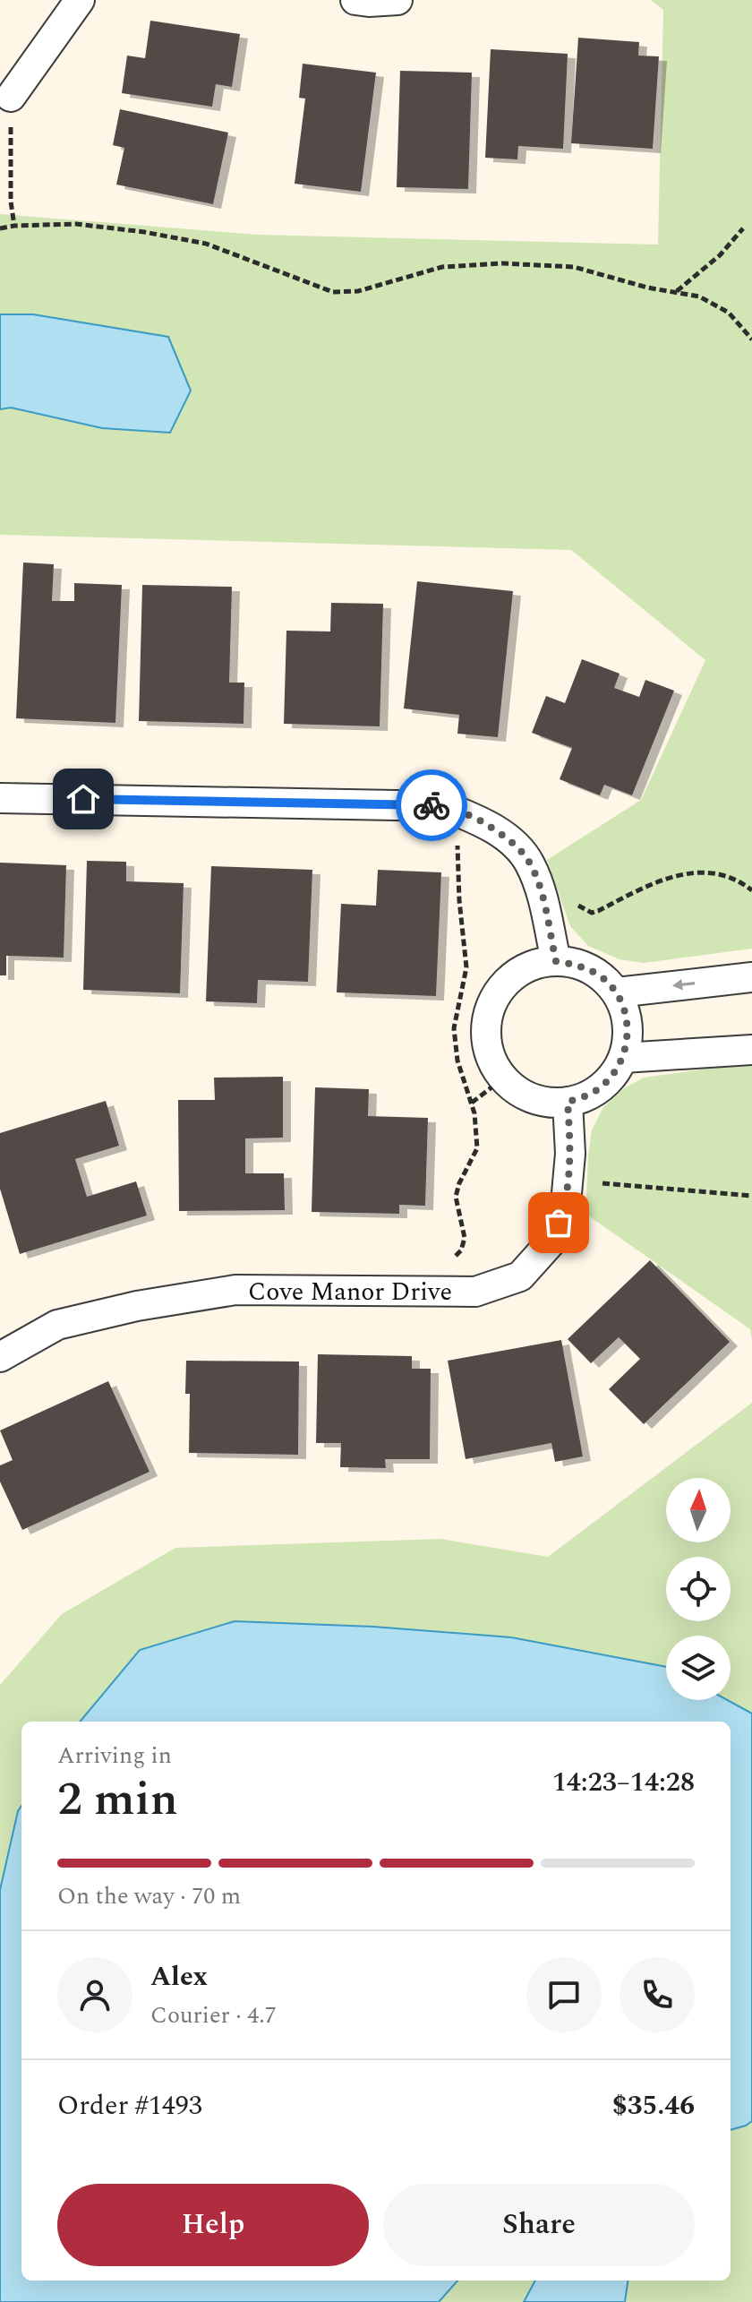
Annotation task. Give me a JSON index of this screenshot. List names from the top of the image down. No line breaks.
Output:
{"streets":{"street":["Cove Manor Drive"]},"north":"top","page":{"heading":["2 min","Arriving in","14:23–14:28"],"panel":["Alex","Courier · 4.7","Order #1493","$35.46"],"bar":"On the way · 70 m","buttons":["Help","Share"]}}
